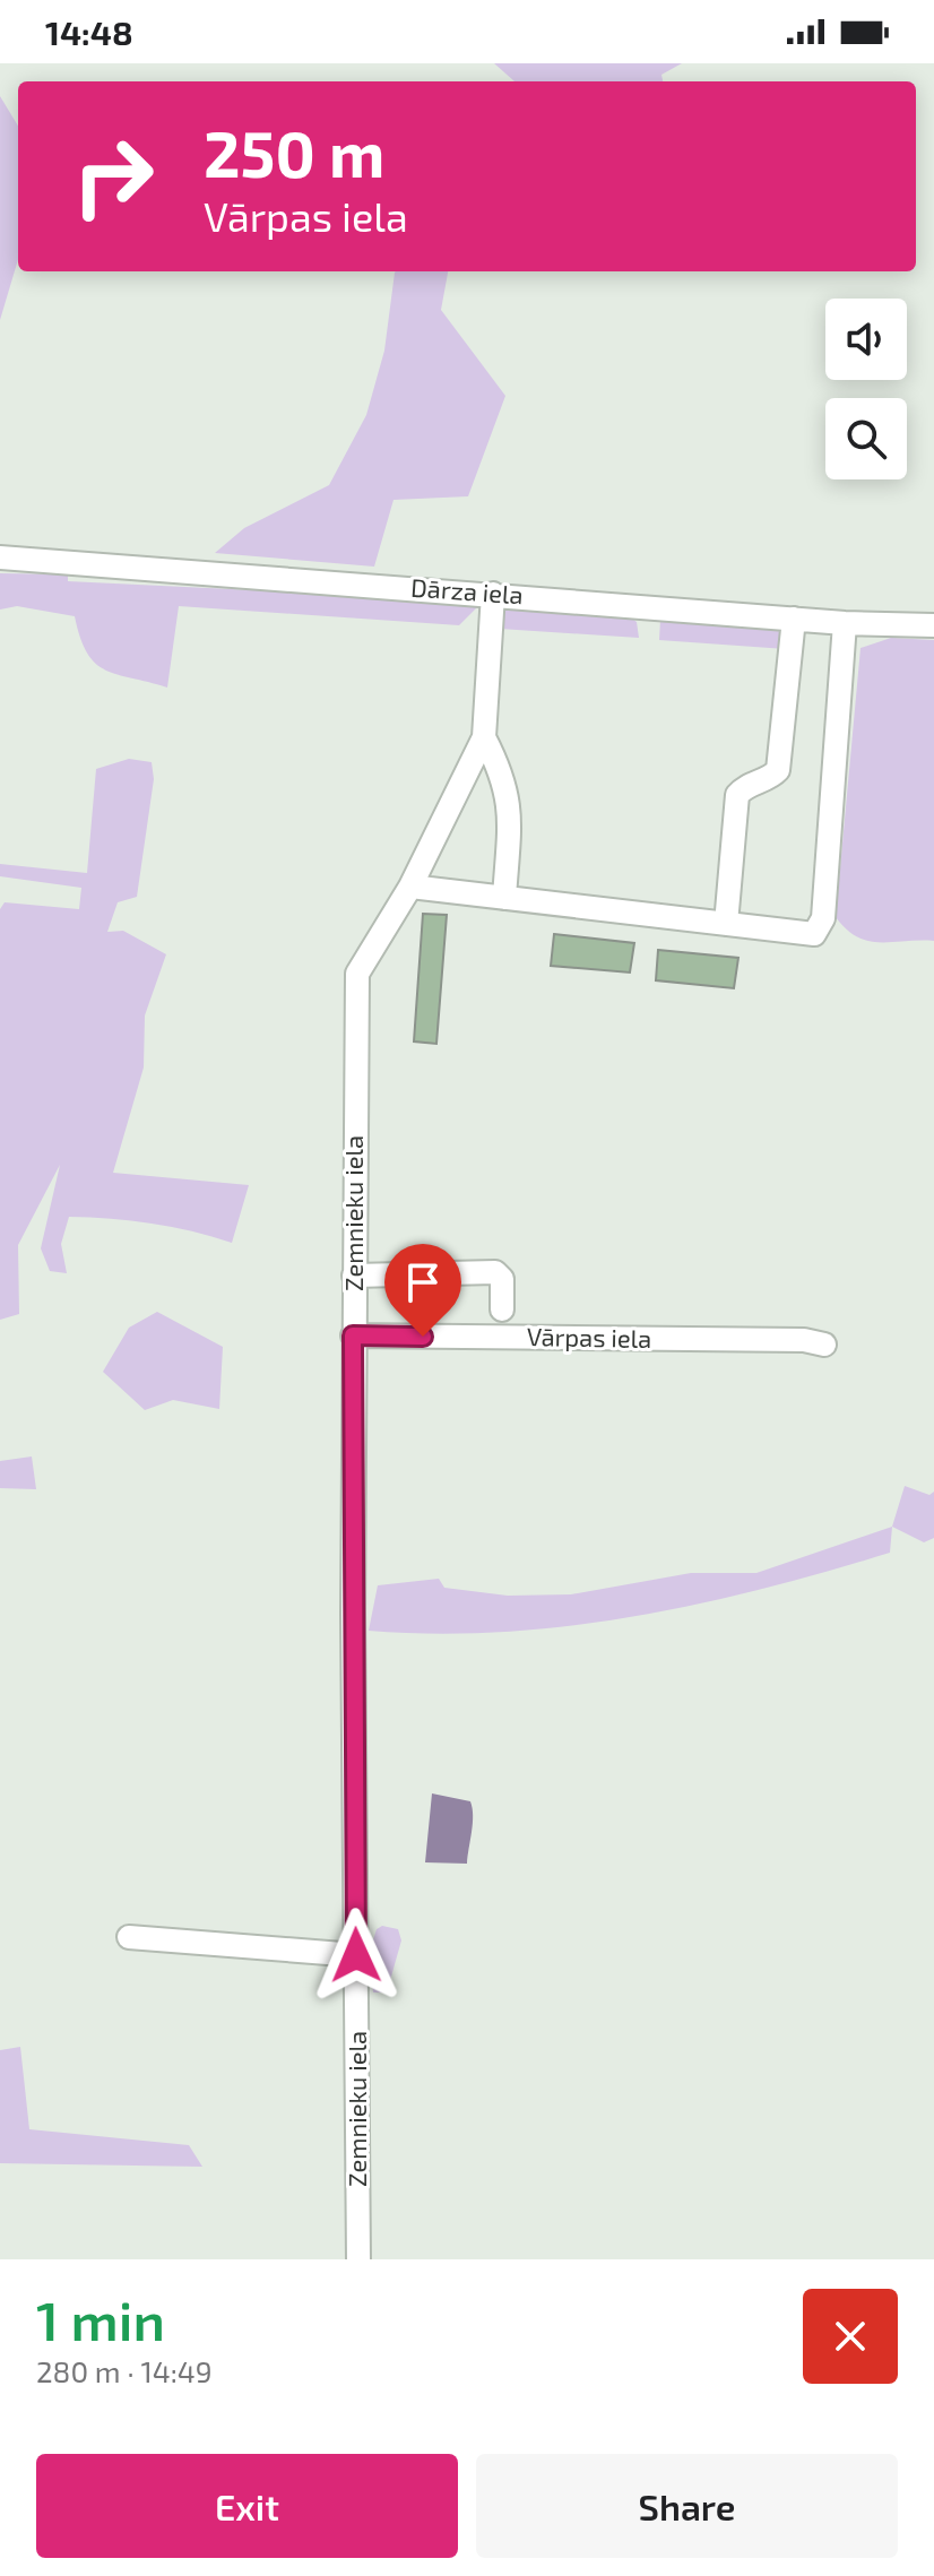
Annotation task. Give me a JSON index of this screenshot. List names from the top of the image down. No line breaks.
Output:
{"streets":{"street":["Dārza iela","Zemnieku iela","Vārpas iela"]},"crossings":[["Zemnieku iela","Vārpas iela"]],"page":{"status":"14:48","turn":["250 m","Vārpas iela"],"heading":["1 min","280 m · 14:49"],"buttons":["Exit","Share"]}}
